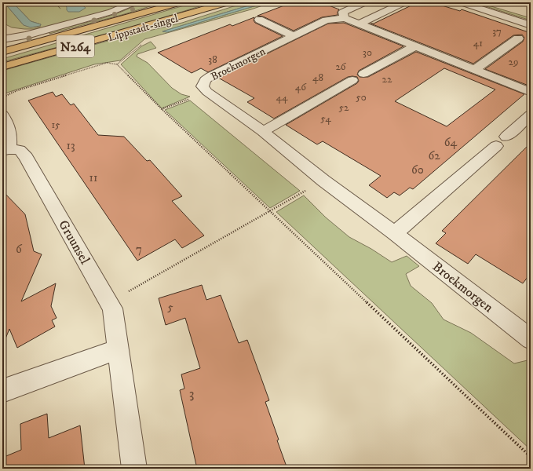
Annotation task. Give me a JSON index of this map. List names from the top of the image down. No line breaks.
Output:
{"streets":{"main road":["Lippstadt-singel","N264"],"street":["Broekmorgen","Gruunsel"]},"house_numbers":["37","41","30","38","29","26","48","22","46","44","50","52","54","15","64","13","62","60","11","6","7","5","3"]}
